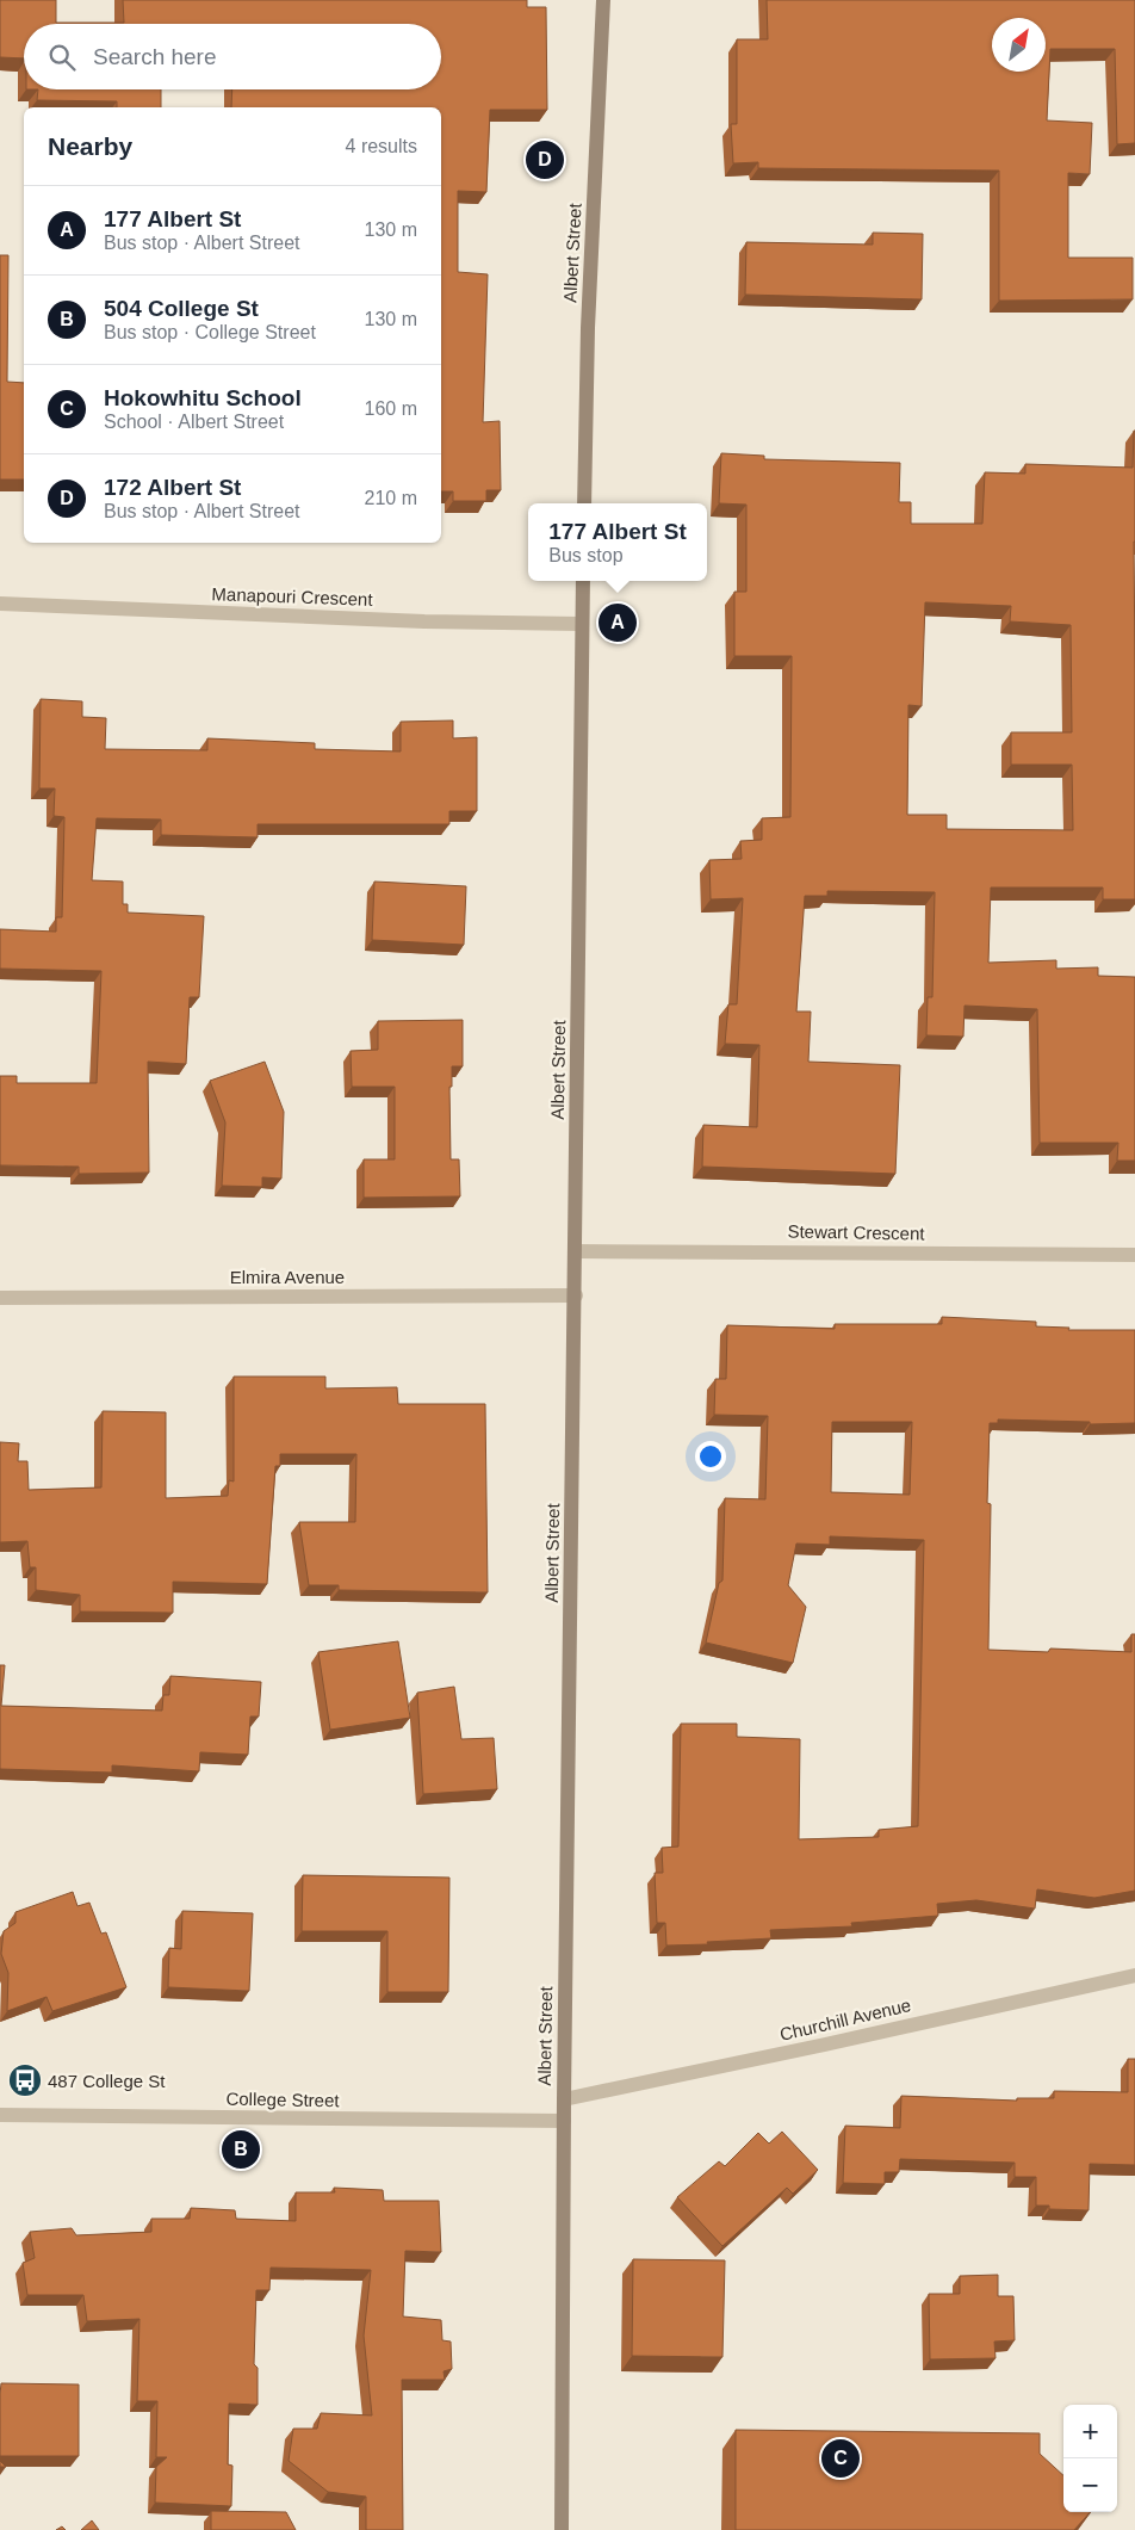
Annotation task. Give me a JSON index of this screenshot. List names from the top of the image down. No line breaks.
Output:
{"streets":{"main road":["Albert Street"],"street":["Manapouri Crescent","Stewart Crescent","Elmira Avenue","Churchill Avenue","College Street"]},"crossings":[["Albert Street","Manapouri Crescent"],["Albert Street","Stewart Crescent"],["Albert Street","Elmira Avenue"],["Albert Street","Churchill Avenue"],["Albert Street","College Street"]],"places":{"bus stop":["487 College St"]},"north":"top right","page":{"search":"Search here","heading":["Nearby","4 results"],"pins":["D","A","B","C"],"list":[{"mark":"A","name":"177 Albert St","note":"Bus stop · Albert Street","value":"130 m"},{"mark":"B","name":"504 College St","note":"Bus stop · College Street","value":"130 m"},{"mark":"C","name":"Hokowhitu School","note":"School · Albert Street","value":"160 m"},{"mark":"D","name":"172 Albert St","note":"Bus stop · Albert Street","value":"210 m"}],"popup":["177 Albert St","Bus stop"],"map_buttons":["+","−"]}}
